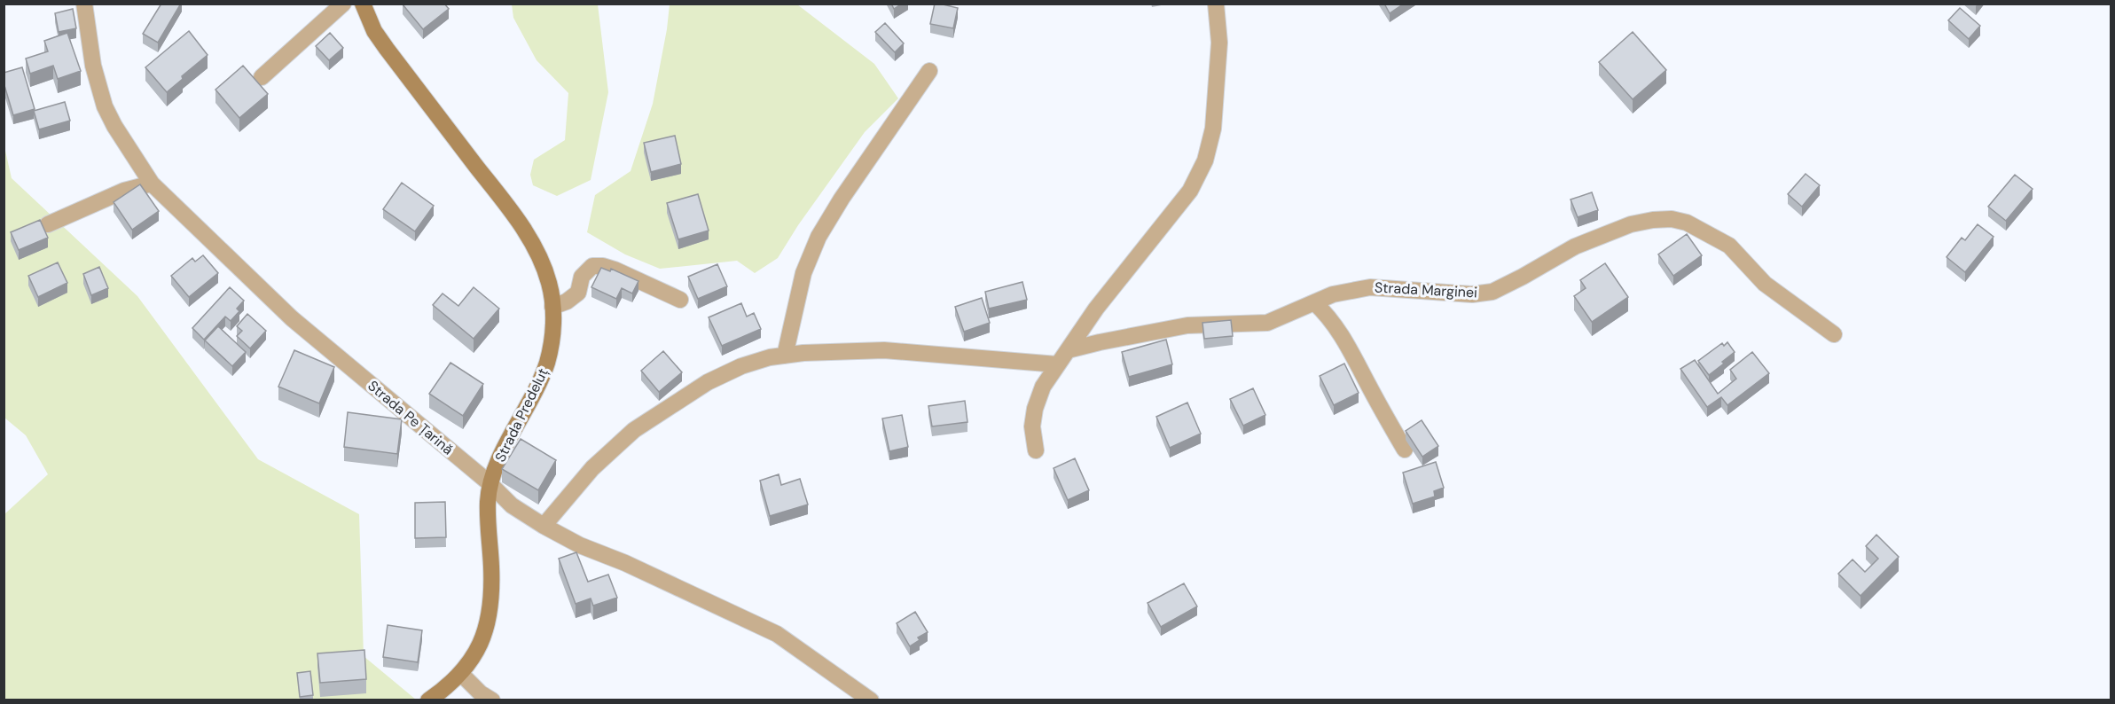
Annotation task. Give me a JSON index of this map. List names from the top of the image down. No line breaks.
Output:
{"streets":{"main road":["Strada Predeluț"],"street":["Strada Marginei","Strada Pe Țarină"]},"crossings":[["Strada Predeluț","Strada Pe Țarină"]]}
